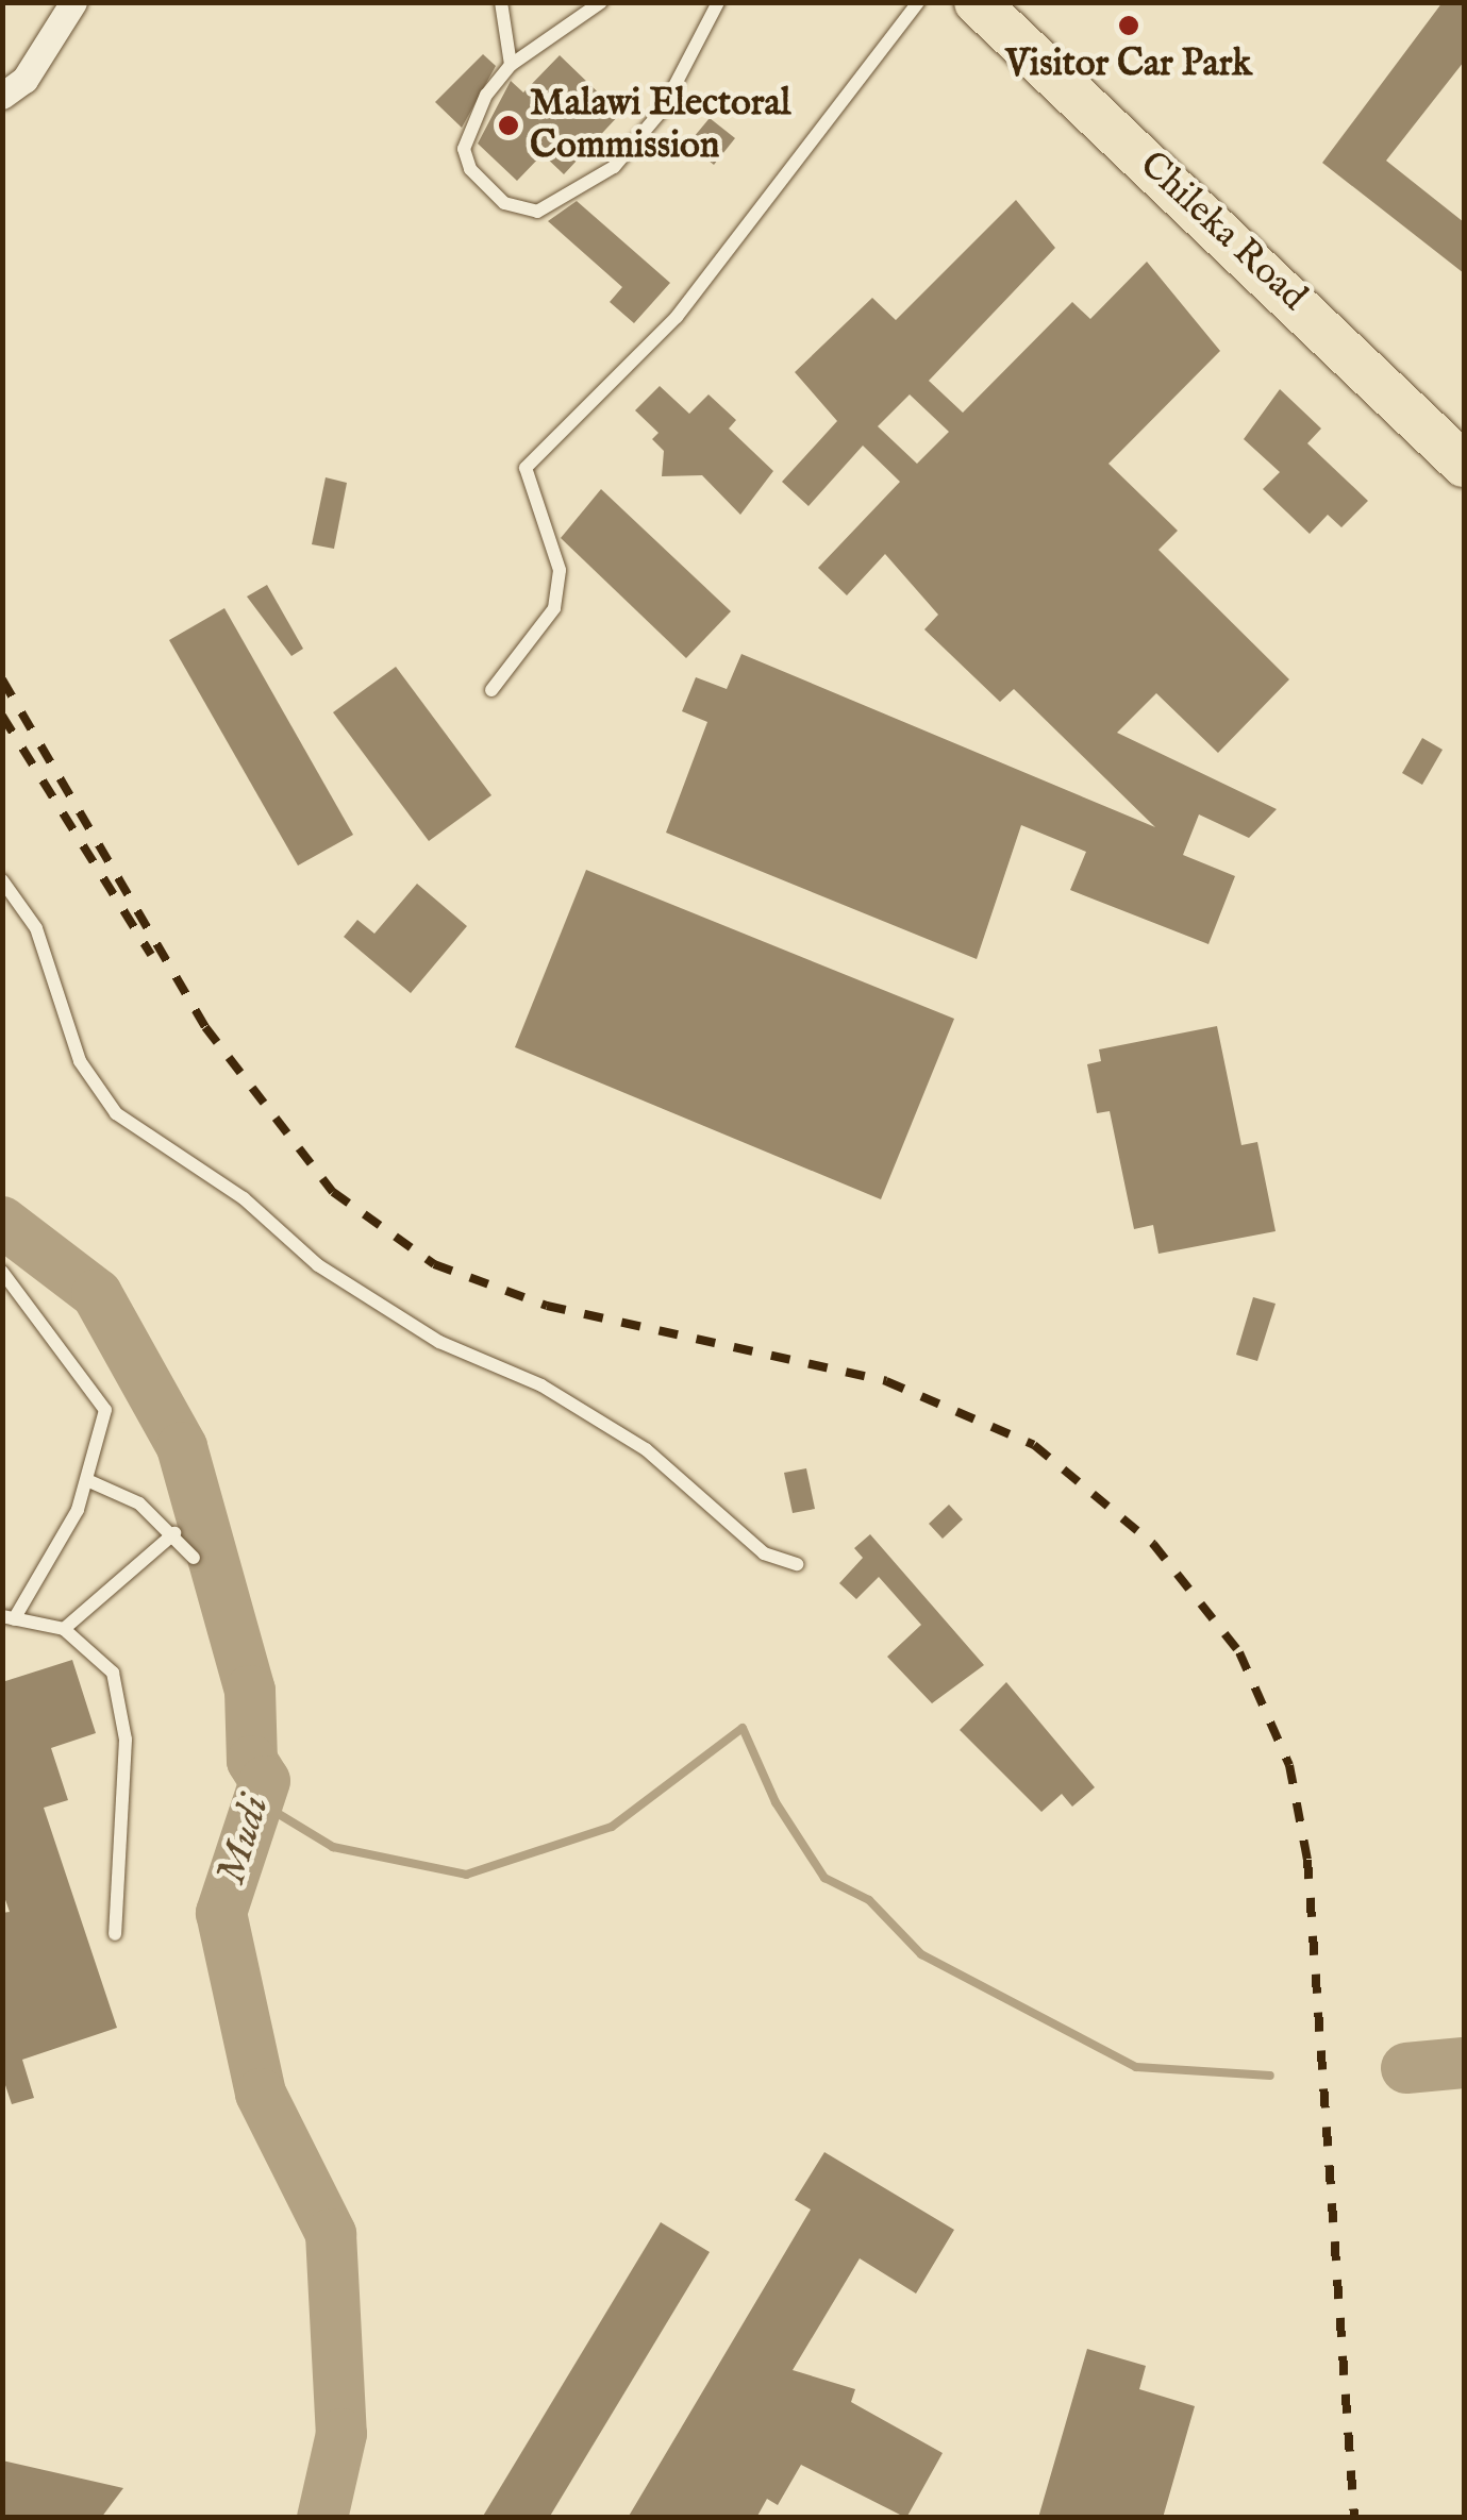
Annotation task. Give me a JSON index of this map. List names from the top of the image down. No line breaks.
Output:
{"streets":{"highway":["Chileka Road"]},"water":["Mudi"],"places":["Visitor Car Park","Malawi Electoral Commission"]}
